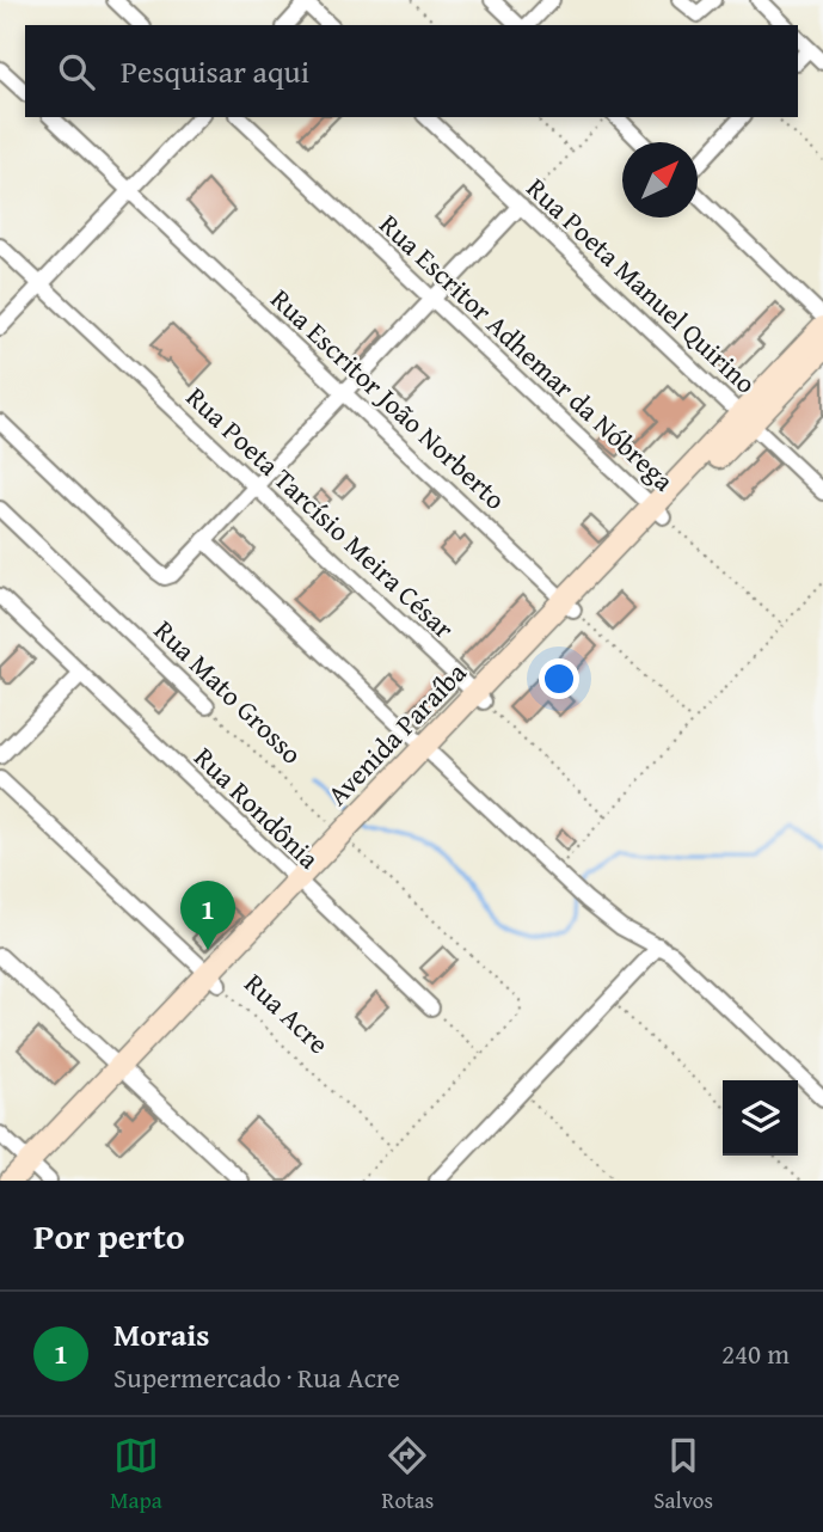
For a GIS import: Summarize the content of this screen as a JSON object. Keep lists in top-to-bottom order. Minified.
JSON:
{"streets":{"street":["Rua Poeta Manuel Quirino","Rua Escritor Adhemar da Nóbrega","Rua Escritor João Norberto","Rua Poeta Tarcísio Meira César","Rua Mato Grosso","Avenida Paraíba","Rua Rondônia","Rua Acre"]},"crossings":[["Rua Poeta Manuel Quirino","Avenida Paraíba"],["Rua Escritor Adhemar da Nóbrega","Avenida Paraíba"],["Rua Escritor João Norberto","Avenida Paraíba"],["Rua Poeta Tarcísio Meira César","Avenida Paraíba"],["Rua Mato Grosso","Avenida Paraíba"],["Avenida Paraíba","Rua Rondônia"],["Avenida Paraíba","Rua Acre"]],"north":"top right","page":{"search":"Pesquisar aqui","pins":"1","heading":"Por perto","list":[{"mark":"1","name":"Morais","note":"Supermercado · Rua Acre","value":"240 m"}],"nav":["Mapa","Rotas","Salvos"]}}
